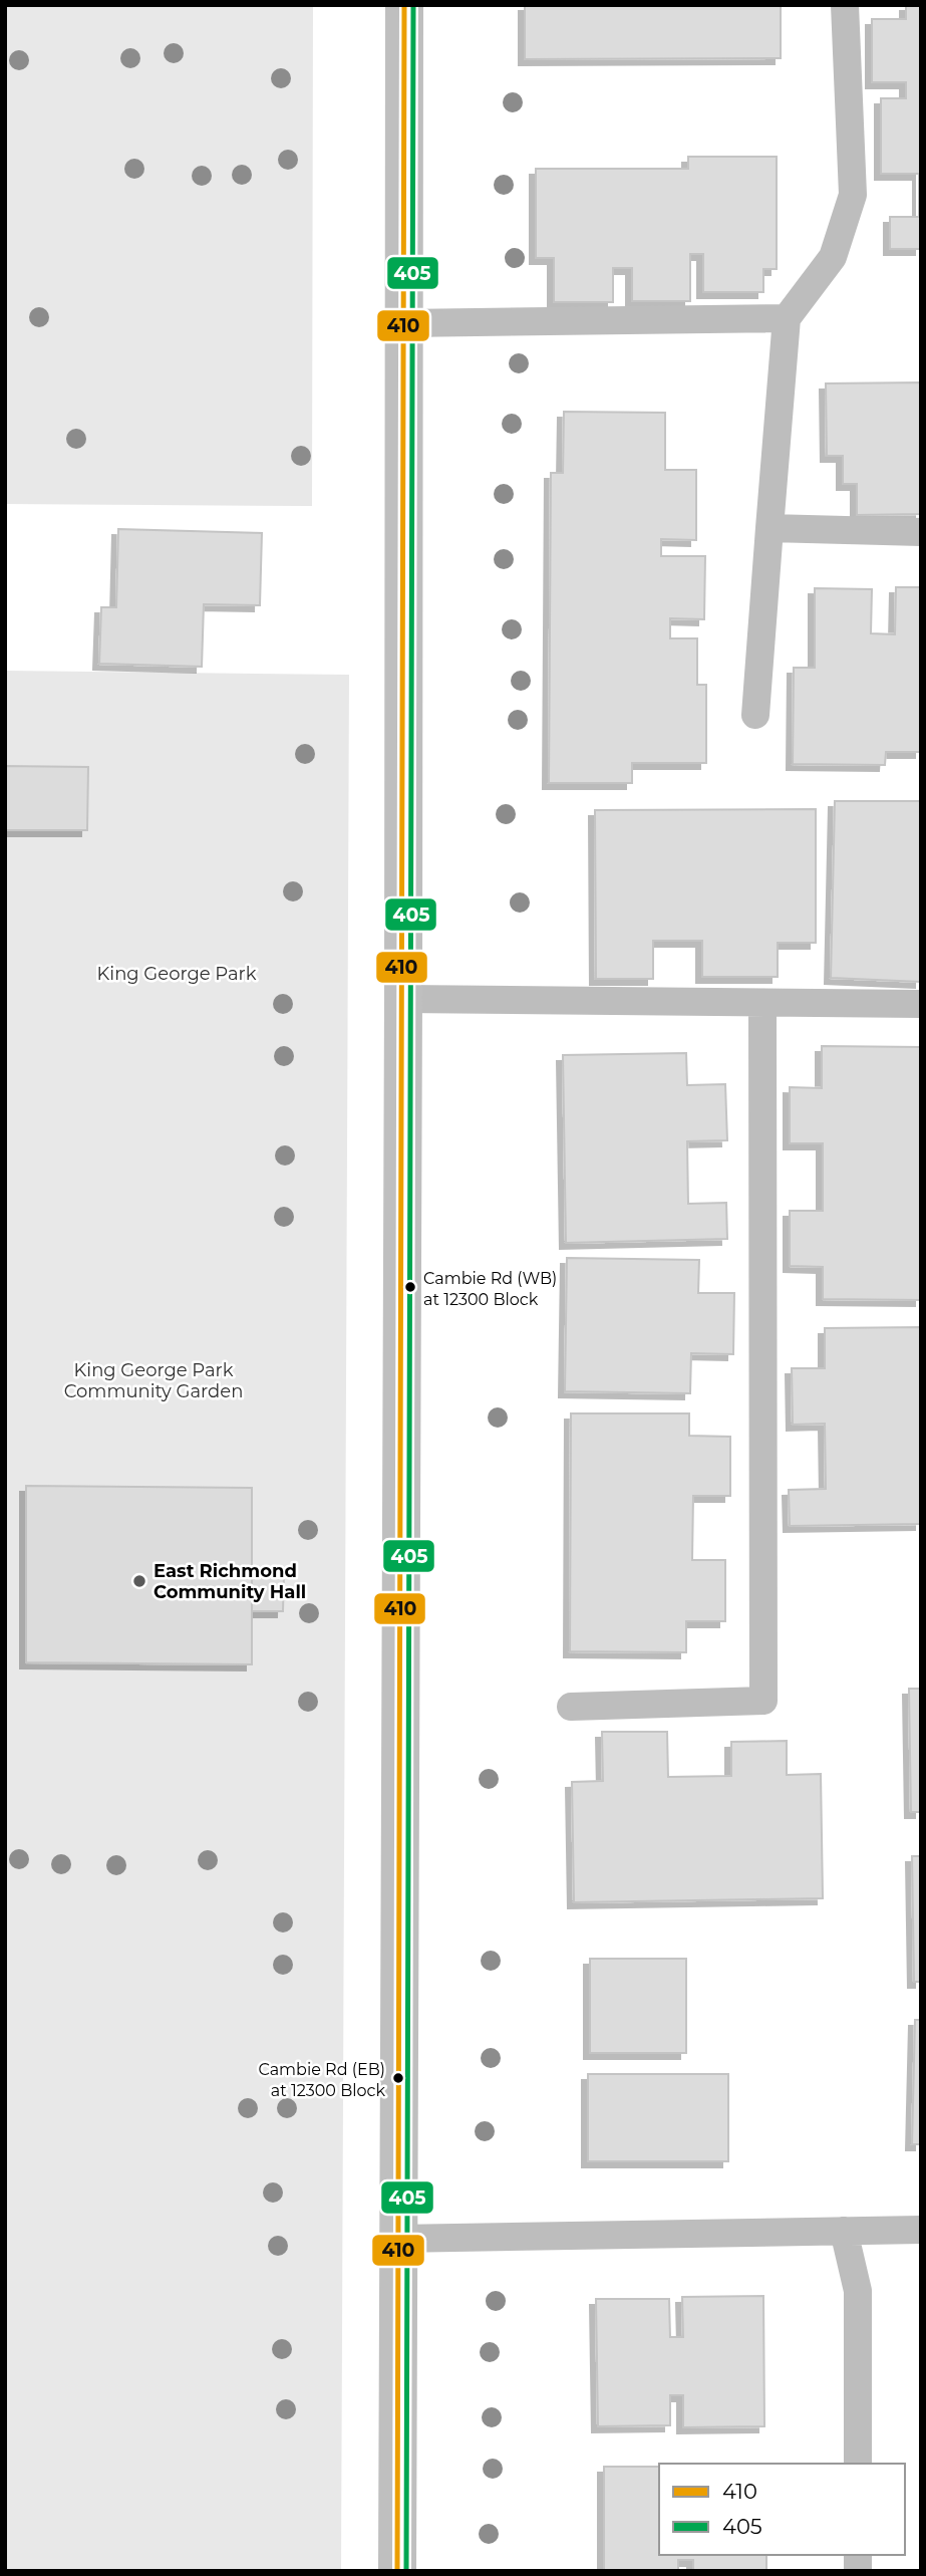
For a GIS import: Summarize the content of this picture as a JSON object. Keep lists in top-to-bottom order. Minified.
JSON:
{"parks":["King George Park","King George Park Community Garden"],"places":["Cambie Rd (WB) at 12300 Block","East Richmond Community Hall","Cambie Rd (EB) at 12300 Block"],"lines":["transit line 410","transit line 405"],"legend":["410","405"]}
